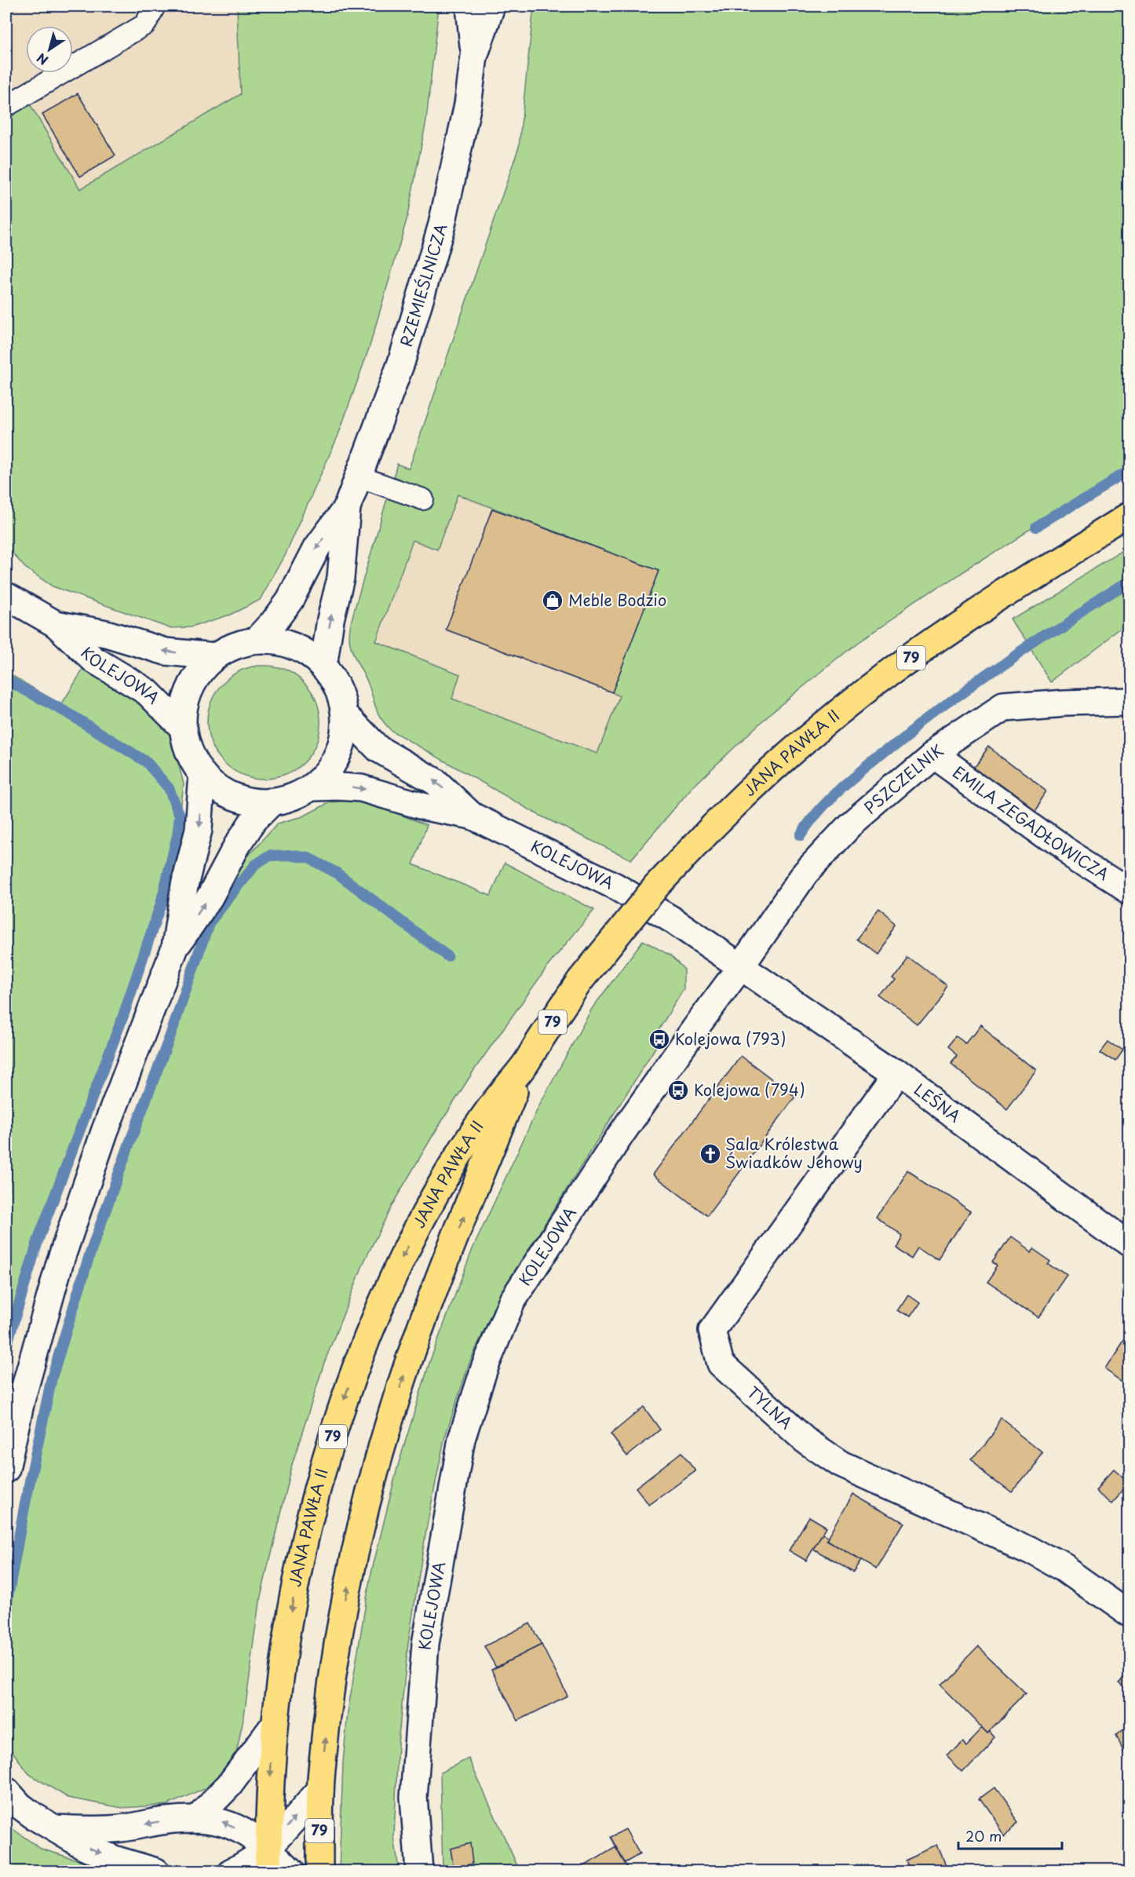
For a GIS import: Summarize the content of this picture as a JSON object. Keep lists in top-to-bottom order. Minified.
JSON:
{"streets":{"main road":["79","JANA PAWŁA II"],"street":["RZEMIEŚLNICZA","KOLEJOWA","PSZCZELNIK","EMILA ZEGADŁOWICZA","LEŚNA","TYLNA"]},"crossings":[["RZEMIEŚLNICZA","KOLEJOWA"],["KOLEJOWA","PSZCZELNIK"],["KOLEJOWA","LEŚNA"],["PSZCZELNIK","EMILA ZEGADŁOWICZA"],["PSZCZELNIK","LEŚNA"],["LEŚNA","TYLNA"]],"places":{"shop":["Meble Bodzio"],"bus stop":["Kolejowa (793)","Kolejowa (794)"],"church":["Sala Królestwa Świadków Jehowy"]},"scale_bar":"20 m","north":"bottom left"}
